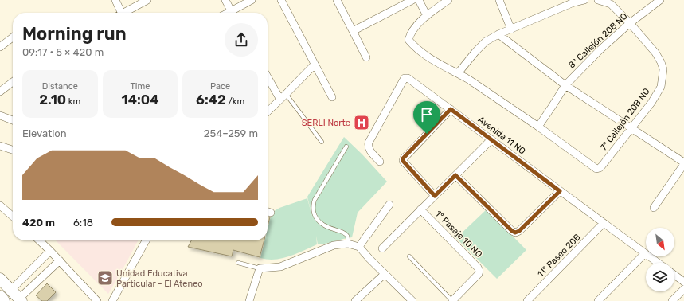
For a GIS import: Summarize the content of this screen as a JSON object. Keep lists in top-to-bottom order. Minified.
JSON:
{"streets":{"street":["8° Callejón 20B NO","7° Callejón 20B NO","Avenida 11 NO","1° Pasaje 10 NO","11° Paseo 20B"]},"crossings":[["8° Callejón 20B NO","7° Callejón 20B NO"],["Avenida 11 NO","11° Paseo 20B"]],"places":{"hospital":["SERLI Norte"],"school or university":["Unidad Educativa Particular - El Ateneo"]},"north":"bottom right","page":{"heading":["Morning run","09:17 · 5 × 420 m"],"stats":[["Distance","2.10 km"],["Time","14:04"],["Pace","6:42 /km"]],"chart":["Elevation","254–259 m"],"list":[{"name":"420 m","note":"6:18"}]}}
